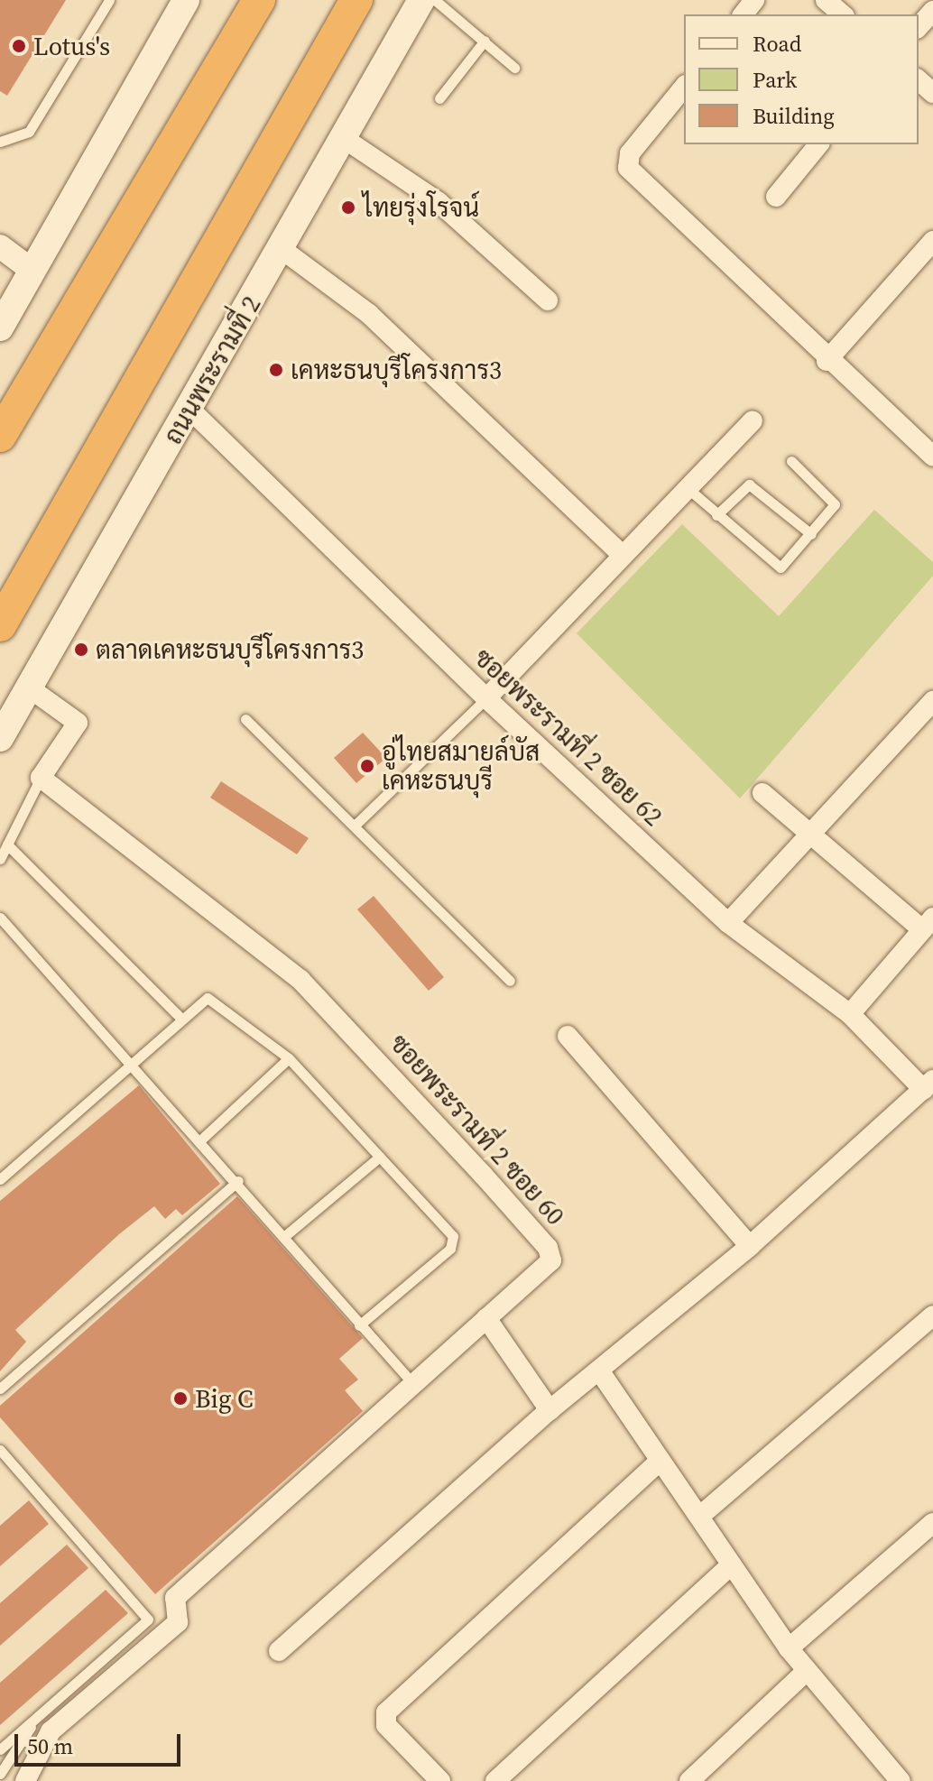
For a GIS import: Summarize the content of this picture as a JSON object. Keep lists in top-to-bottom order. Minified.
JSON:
{"streets":{"main road":["ถนนพระรามที่ 2"],"street":["ซอยพระรามที่ 2 ซอย 62","ซอยพระรามที่ 2 ซอย 60"]},"crossings":[["ถนนพระรามที่ 2","ซอยพระรามที่ 2 ซอย 62"]],"places":["Lotus's","ไทยรุ่งโรจน์","เคหะธนบุรีโครงการ3","ตลาดเคหะธนบุรีโครงการ3","อู่ไทยสมายล์บัส เคหะธนบุรี","Big C"],"legend":["Road","Park","Building"],"scale_bar":"50 m"}
